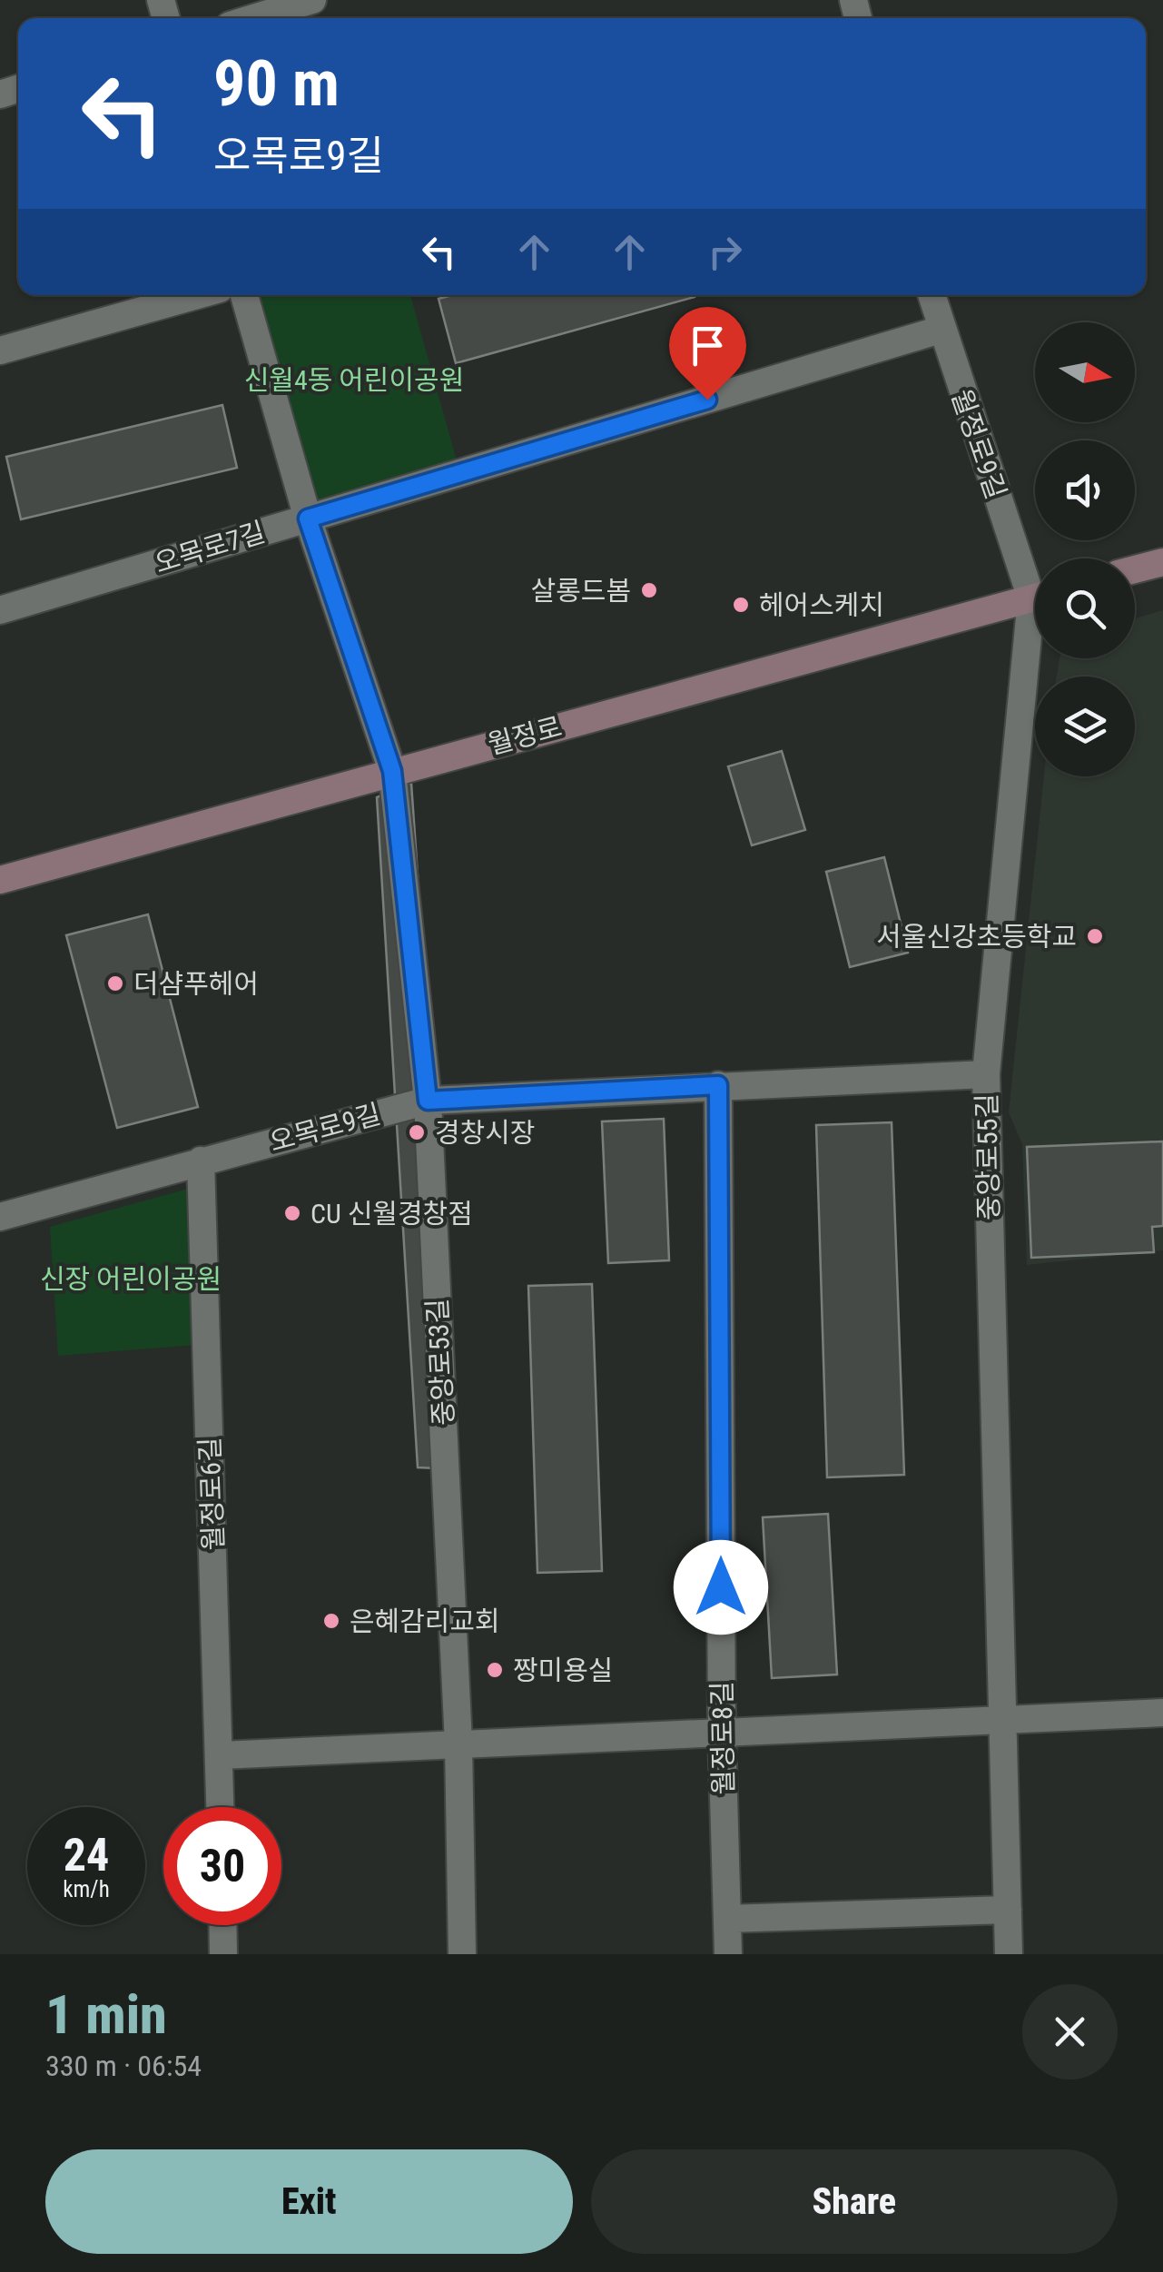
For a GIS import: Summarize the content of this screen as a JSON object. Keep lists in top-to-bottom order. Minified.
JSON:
{"streets":{"street":["월정로9길","오목로7길","월정로","오목로9길","중앙로55길","중앙로53길","월정로6길","월정로8길"]},"crossings":[["월정로9길","오목로7길"],["오목로7길","중앙로53길"],["월정로","중앙로53길"],["오목로9길","중앙로55길"],["오목로9길","중앙로53길"],["오목로9길","월정로6길"],["오목로9길","월정로8길"]],"parks":["신월4동 어린이공원","신장 어린이공원"],"places":["살롱드봄","헤어스케치","서울신강초등학교","더샴푸헤어","경창시장","CU 신월경창점","은혜감리교회","짱미용실"],"north":"right","page":{"turn":["90 m","오목로9길"],"speed":"24 km/h","limit":"30","heading":["1 min","330 m · 06:54"],"buttons":["Exit","Share"]}}
